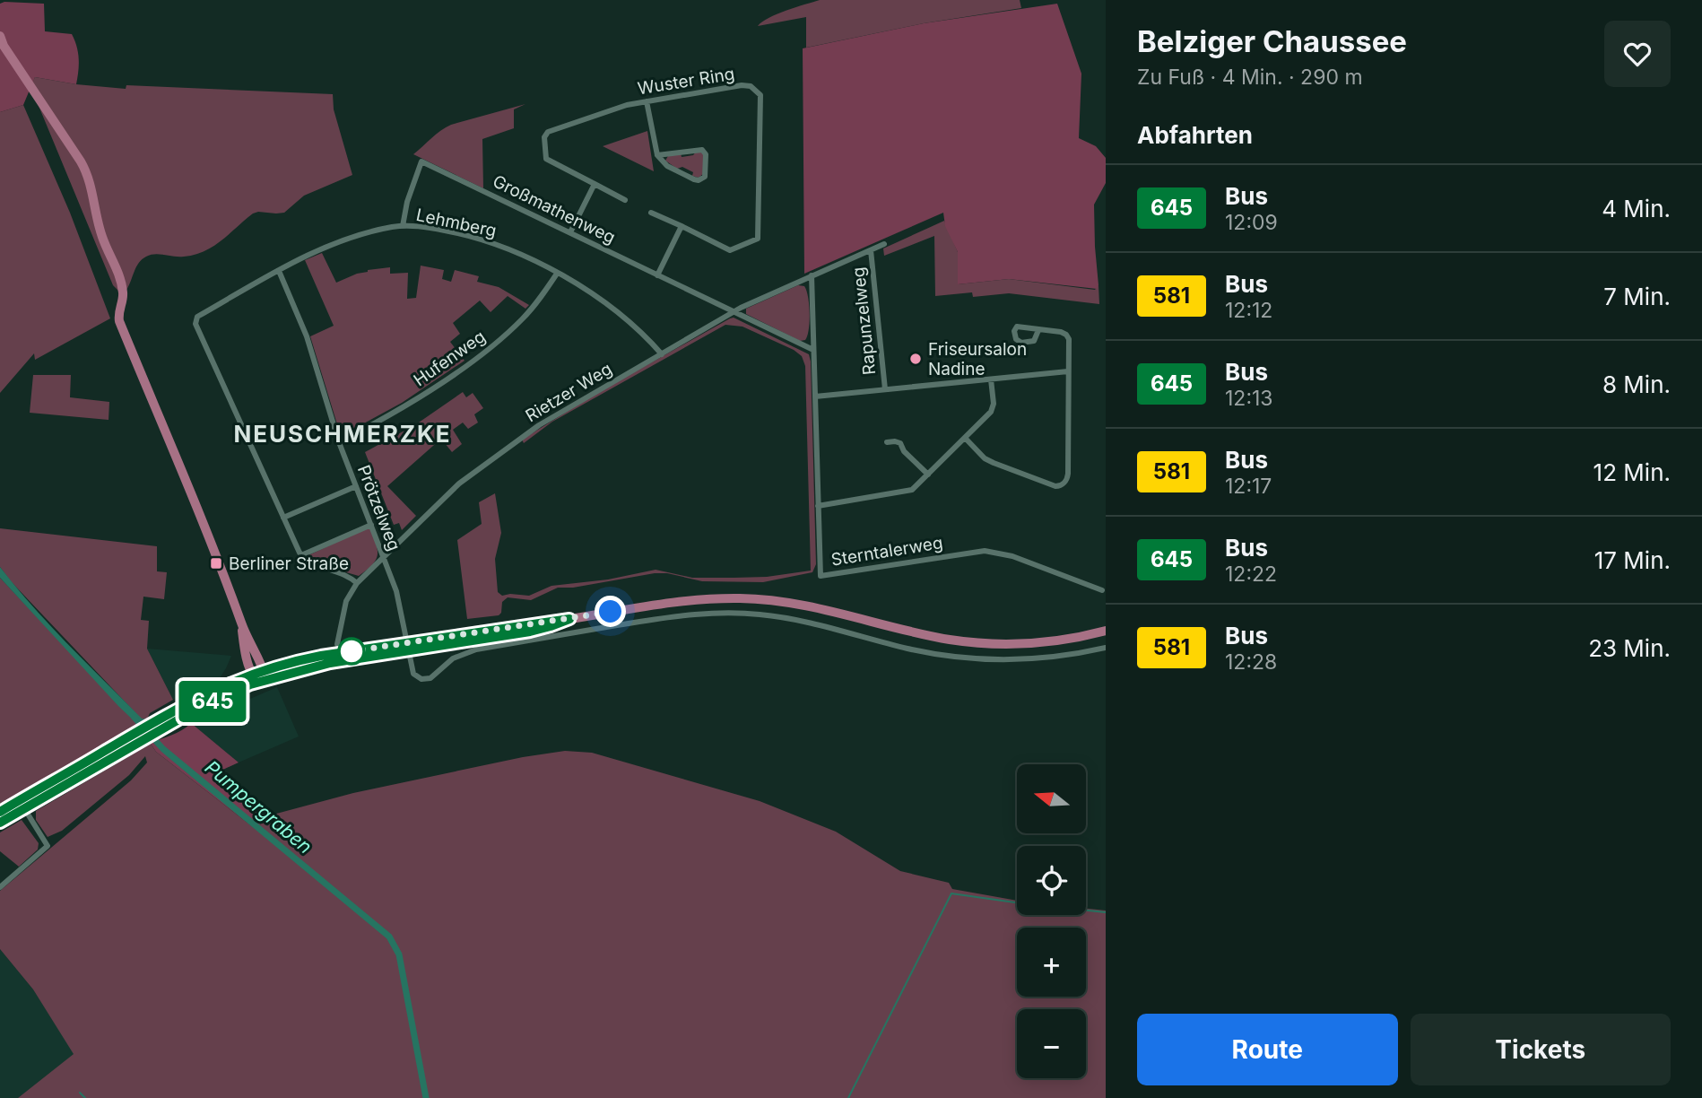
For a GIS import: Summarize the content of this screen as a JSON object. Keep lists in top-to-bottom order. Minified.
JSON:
{"streets":{"street":["Wuster Ring","Großmathenweg","Lehmberg","Rapunzelweg","Hufenweg","Rietzer Weg","Prötzelweg","Sterntalerweg"]},"crossings":[["Großmathenweg","Lehmberg"],["Großmathenweg","Rietzer Weg"],["Lehmberg","Hufenweg"],["Lehmberg","Rietzer Weg"],["Lehmberg","Prötzelweg"],["Rapunzelweg","Rietzer Weg"],["Hufenweg","Prötzelweg"],["Rietzer Weg","Prötzelweg"],["Rietzer Weg","Sterntalerweg"]],"districts":["NEUSCHMERZKE"],"water":["Pumpergraben"],"places":{"other":["Friseursalon Nadine"],"transit":["Berliner Straße"]},"lines":["bus line 645"],"north":"left","page":{"on_map":"645","heading":[["Belziger Chaussee","Zu Fuß · 4 Min. · 290 m"],"Abfahrten"],"list":[{"mark":"645","name":"Bus","note":"12:09","value":"4 Min."},{"mark":"581","name":"Bus","note":"12:12","value":"7 Min."},{"mark":"645","name":"Bus","note":"12:13","value":"8 Min."},{"mark":"581","name":"Bus","note":"12:17","value":"12 Min."},{"mark":"645","name":"Bus","note":"12:22","value":"17 Min."},{"mark":"581","name":"Bus","note":"12:28","value":"23 Min."}],"map_buttons":["+","−"],"buttons":["Route","Tickets"]}}
